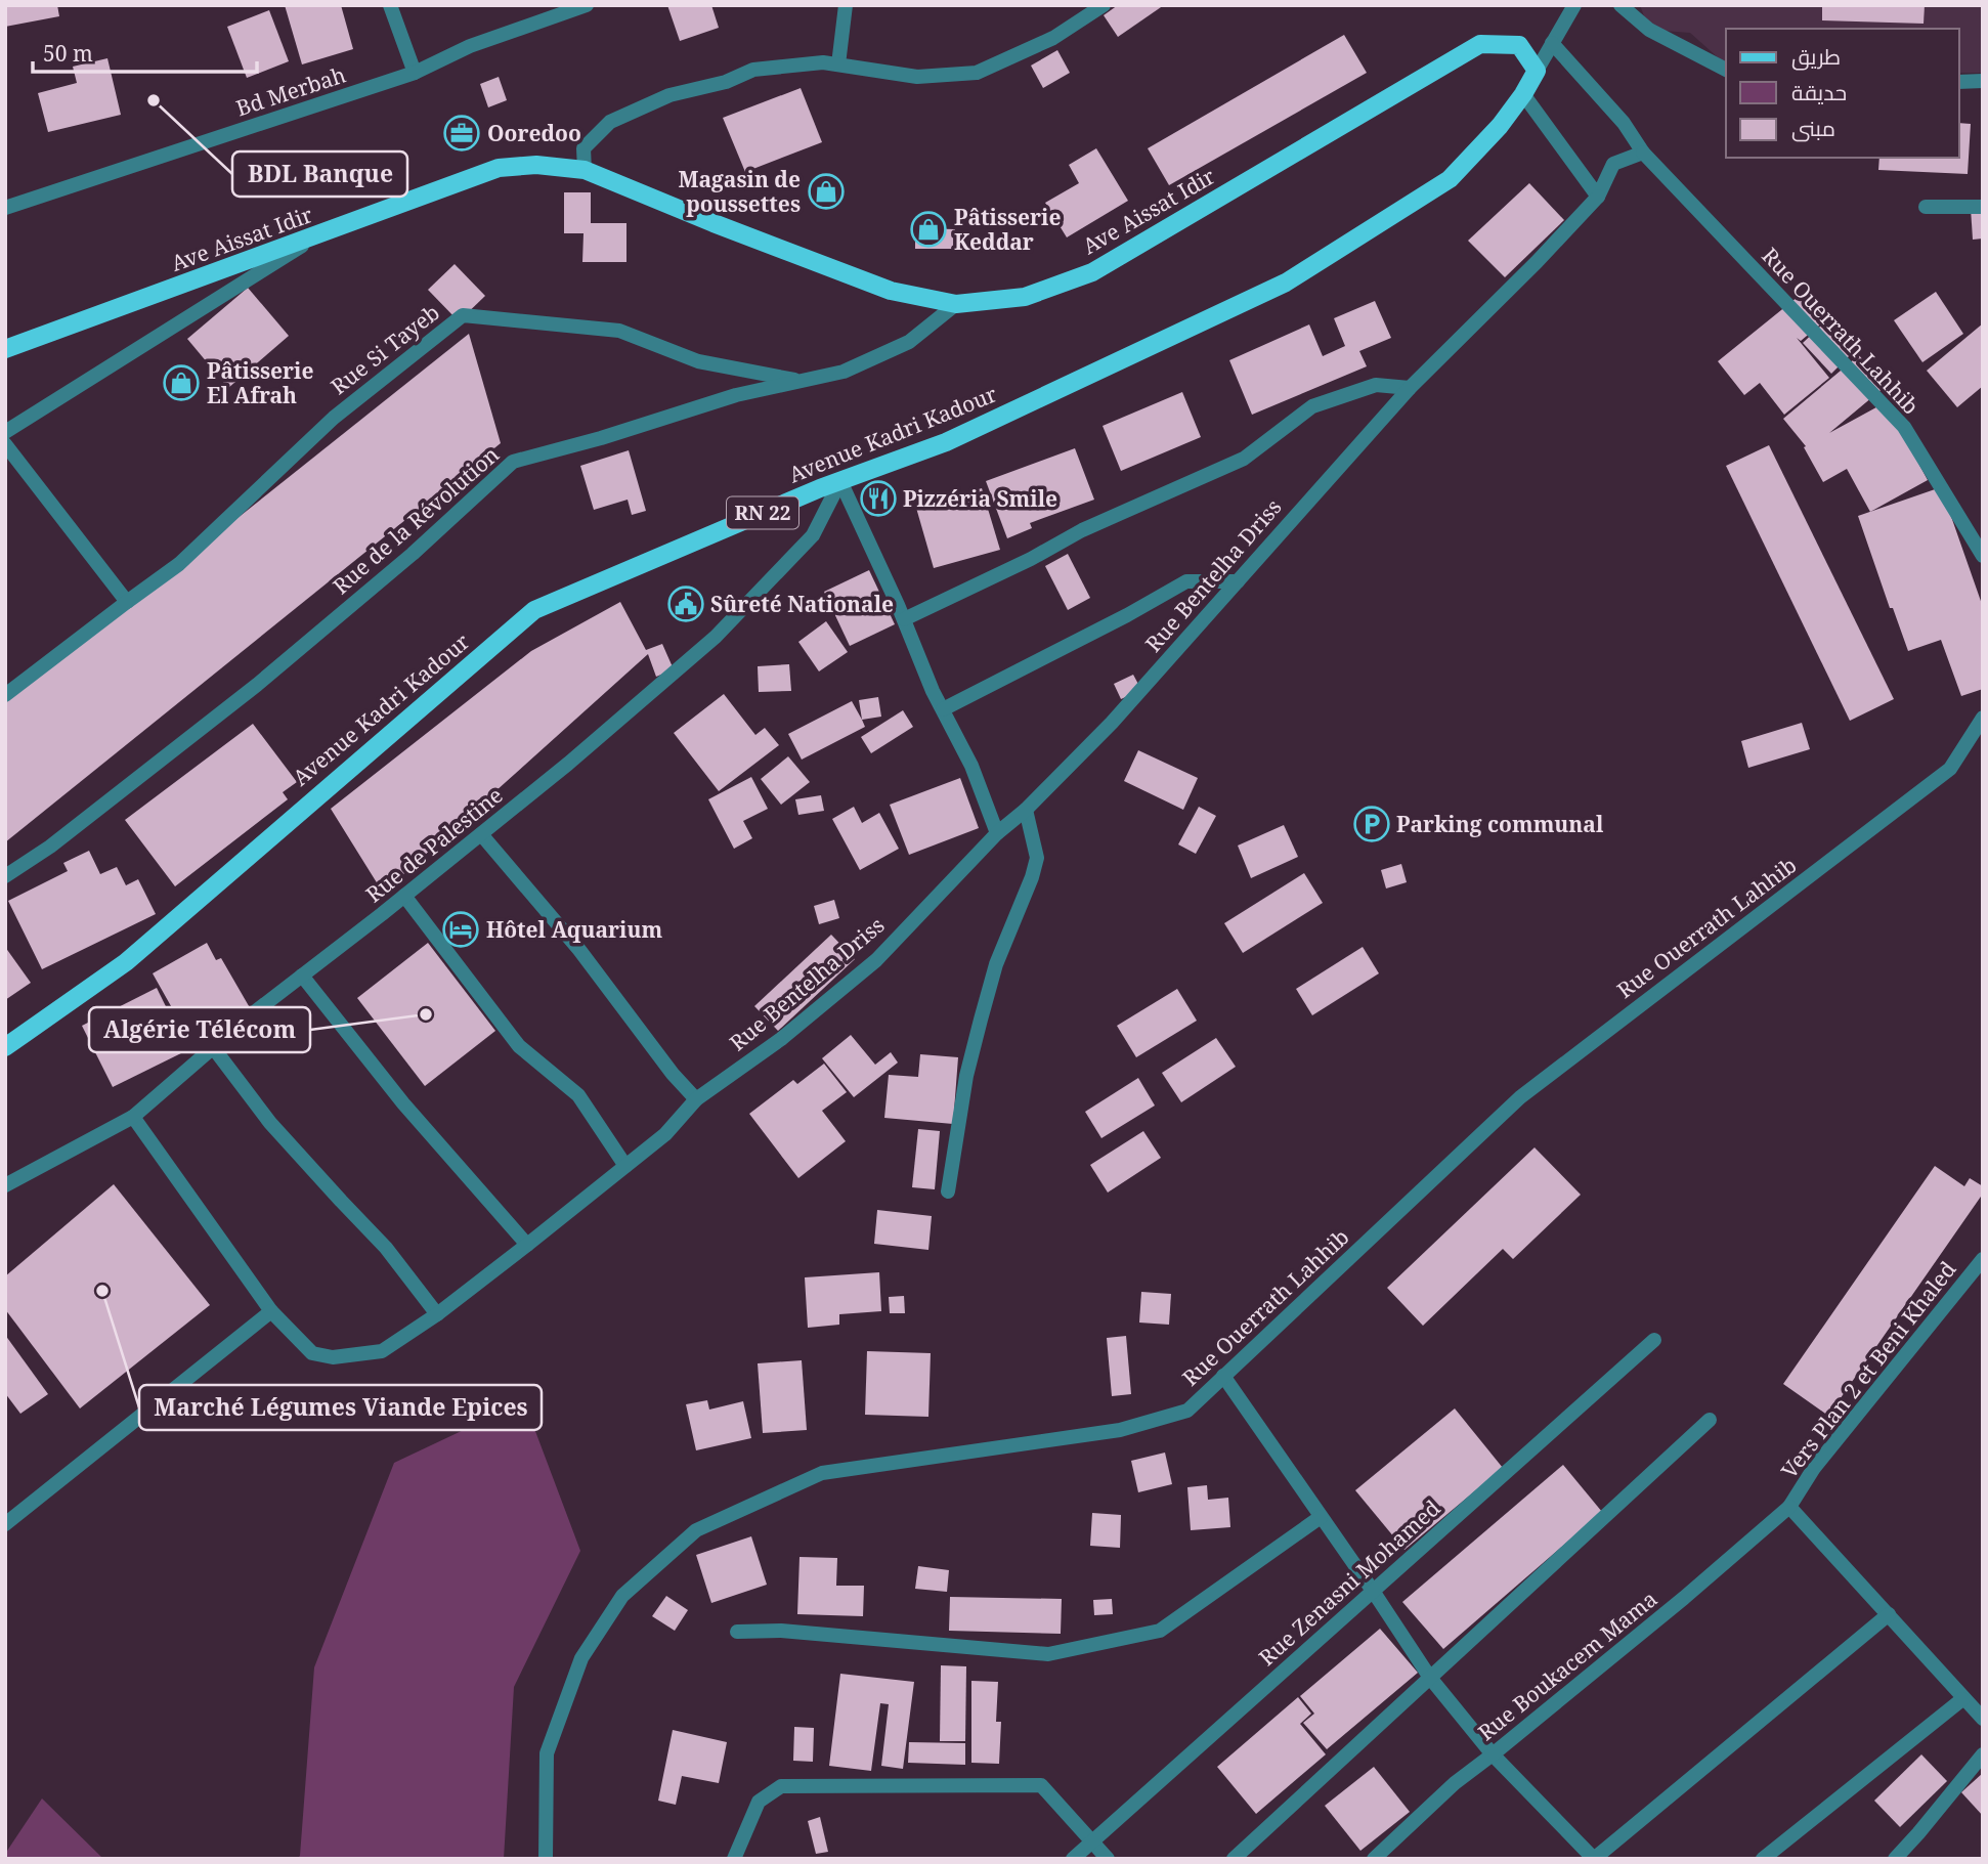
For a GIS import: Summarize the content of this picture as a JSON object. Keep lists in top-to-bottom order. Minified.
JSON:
{"streets":{"main road":["Ave Aissat Idir","Avenue Kadri Kadour","RN 22"],"street":["Bd Merbah","Rue Ouerrath Lahhib","Rue Si Tayeb","Rue de la Révolution","Rue Bentelha Driss","Rue de Palestine","Vers Plan 2 et Beni Khaled","Rue Zenasni Mohamed","Rue Boukacem Mama"]},"crossings":[["Ave Aissat Idir","Avenue Kadri Kadour"],["Ave Aissat Idir","Rue de la Révolution"],["Rue Ouerrath Lahhib","Rue Bentelha Driss"],["Rue Si Tayeb","Rue de la Révolution"],["Avenue Kadri Kadour","Rue de Palestine"],["Rue Bentelha Driss","Rue de Palestine"],["Vers Plan 2 et Beni Khaled","Rue Boukacem Mama"]],"places":{"other":["BDL Banque","Algérie Télécom","Marché Légumes Viande Epices"],"office":["Ooredoo"],"shop":["Magasin de poussettes","Pâtisserie Keddar","Pâtisserie El Afrah"],"restaurant":["Pizzéria Smile"],"public building":["Sûreté Nationale"],"parking":["Parking communal"],"hotel":["Hôtel Aquarium"]},"legend":["طريق","حديقة","مبنى"],"scale_bar":"50 m"}
